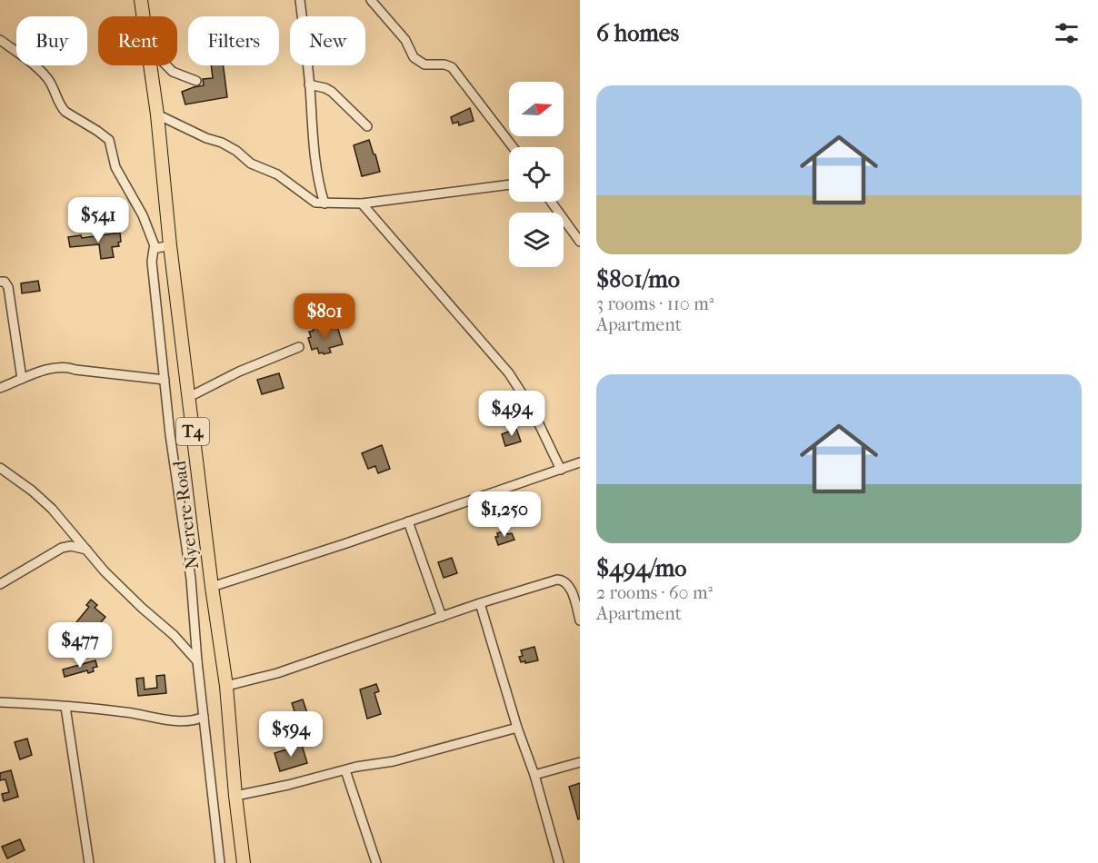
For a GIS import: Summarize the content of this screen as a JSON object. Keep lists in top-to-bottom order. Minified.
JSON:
{"streets":{"highway":["T4","Nyerere Road"]},"north":"right","page":{"heading":"6 homes","chip":["Buy","Rent","Filters","New"],"list":[{"name":"$801/mo","note":"3 rooms · 110 m² · Apartment"},{"name":"$494/mo","note":"2 rooms · 60 m² · Apartment"}],"price":["$541","$801","$494","$1,250","$477","$594"]}}
